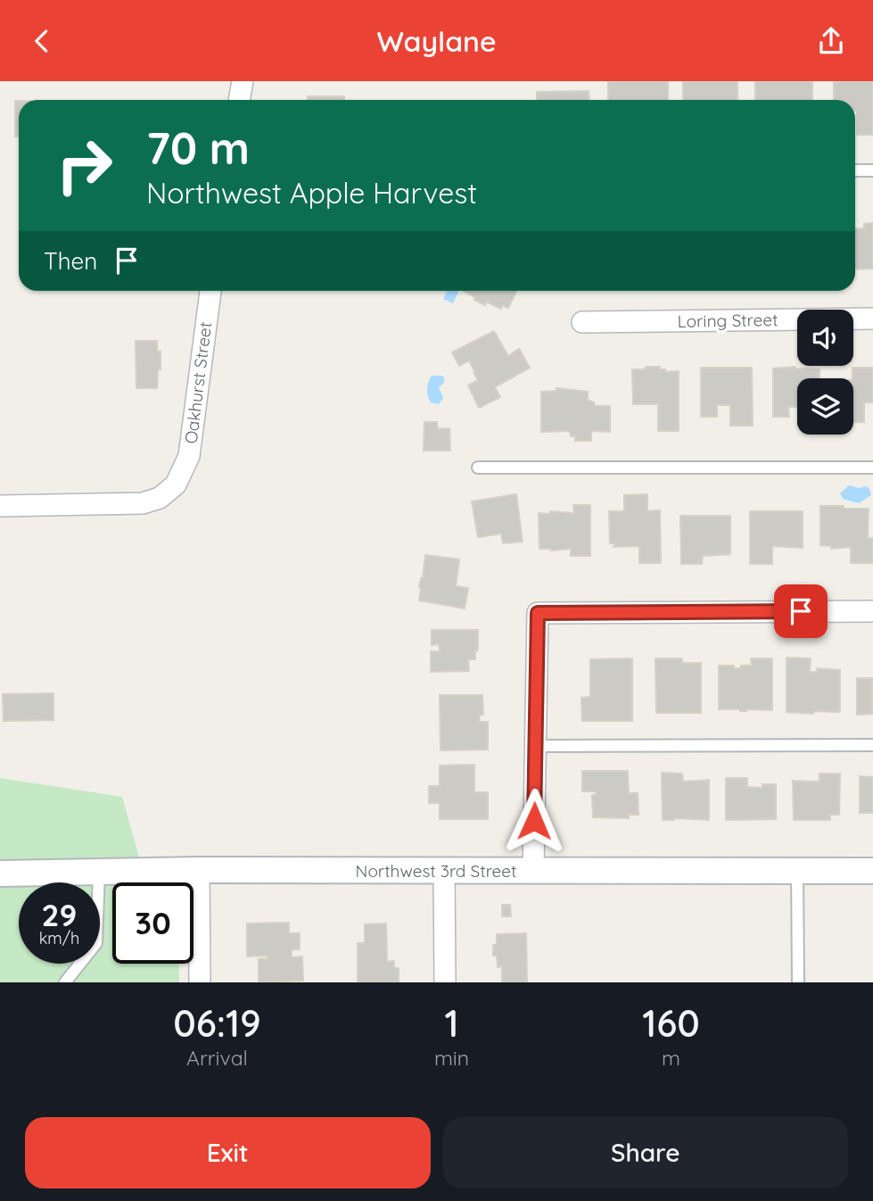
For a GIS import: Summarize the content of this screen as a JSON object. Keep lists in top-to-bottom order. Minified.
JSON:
{"streets":{"street":["Loring Street","Oakhurst Street","Northwest 3rd Street"]},"page":{"header":"Waylane","turn":["70 m","Northwest Apple Harvest"],"then":"Then","speed":"29 km/h","limit":"30","eta":["06:19","Arrival","1","min","160","m"],"buttons":["Exit","Share"]}}
